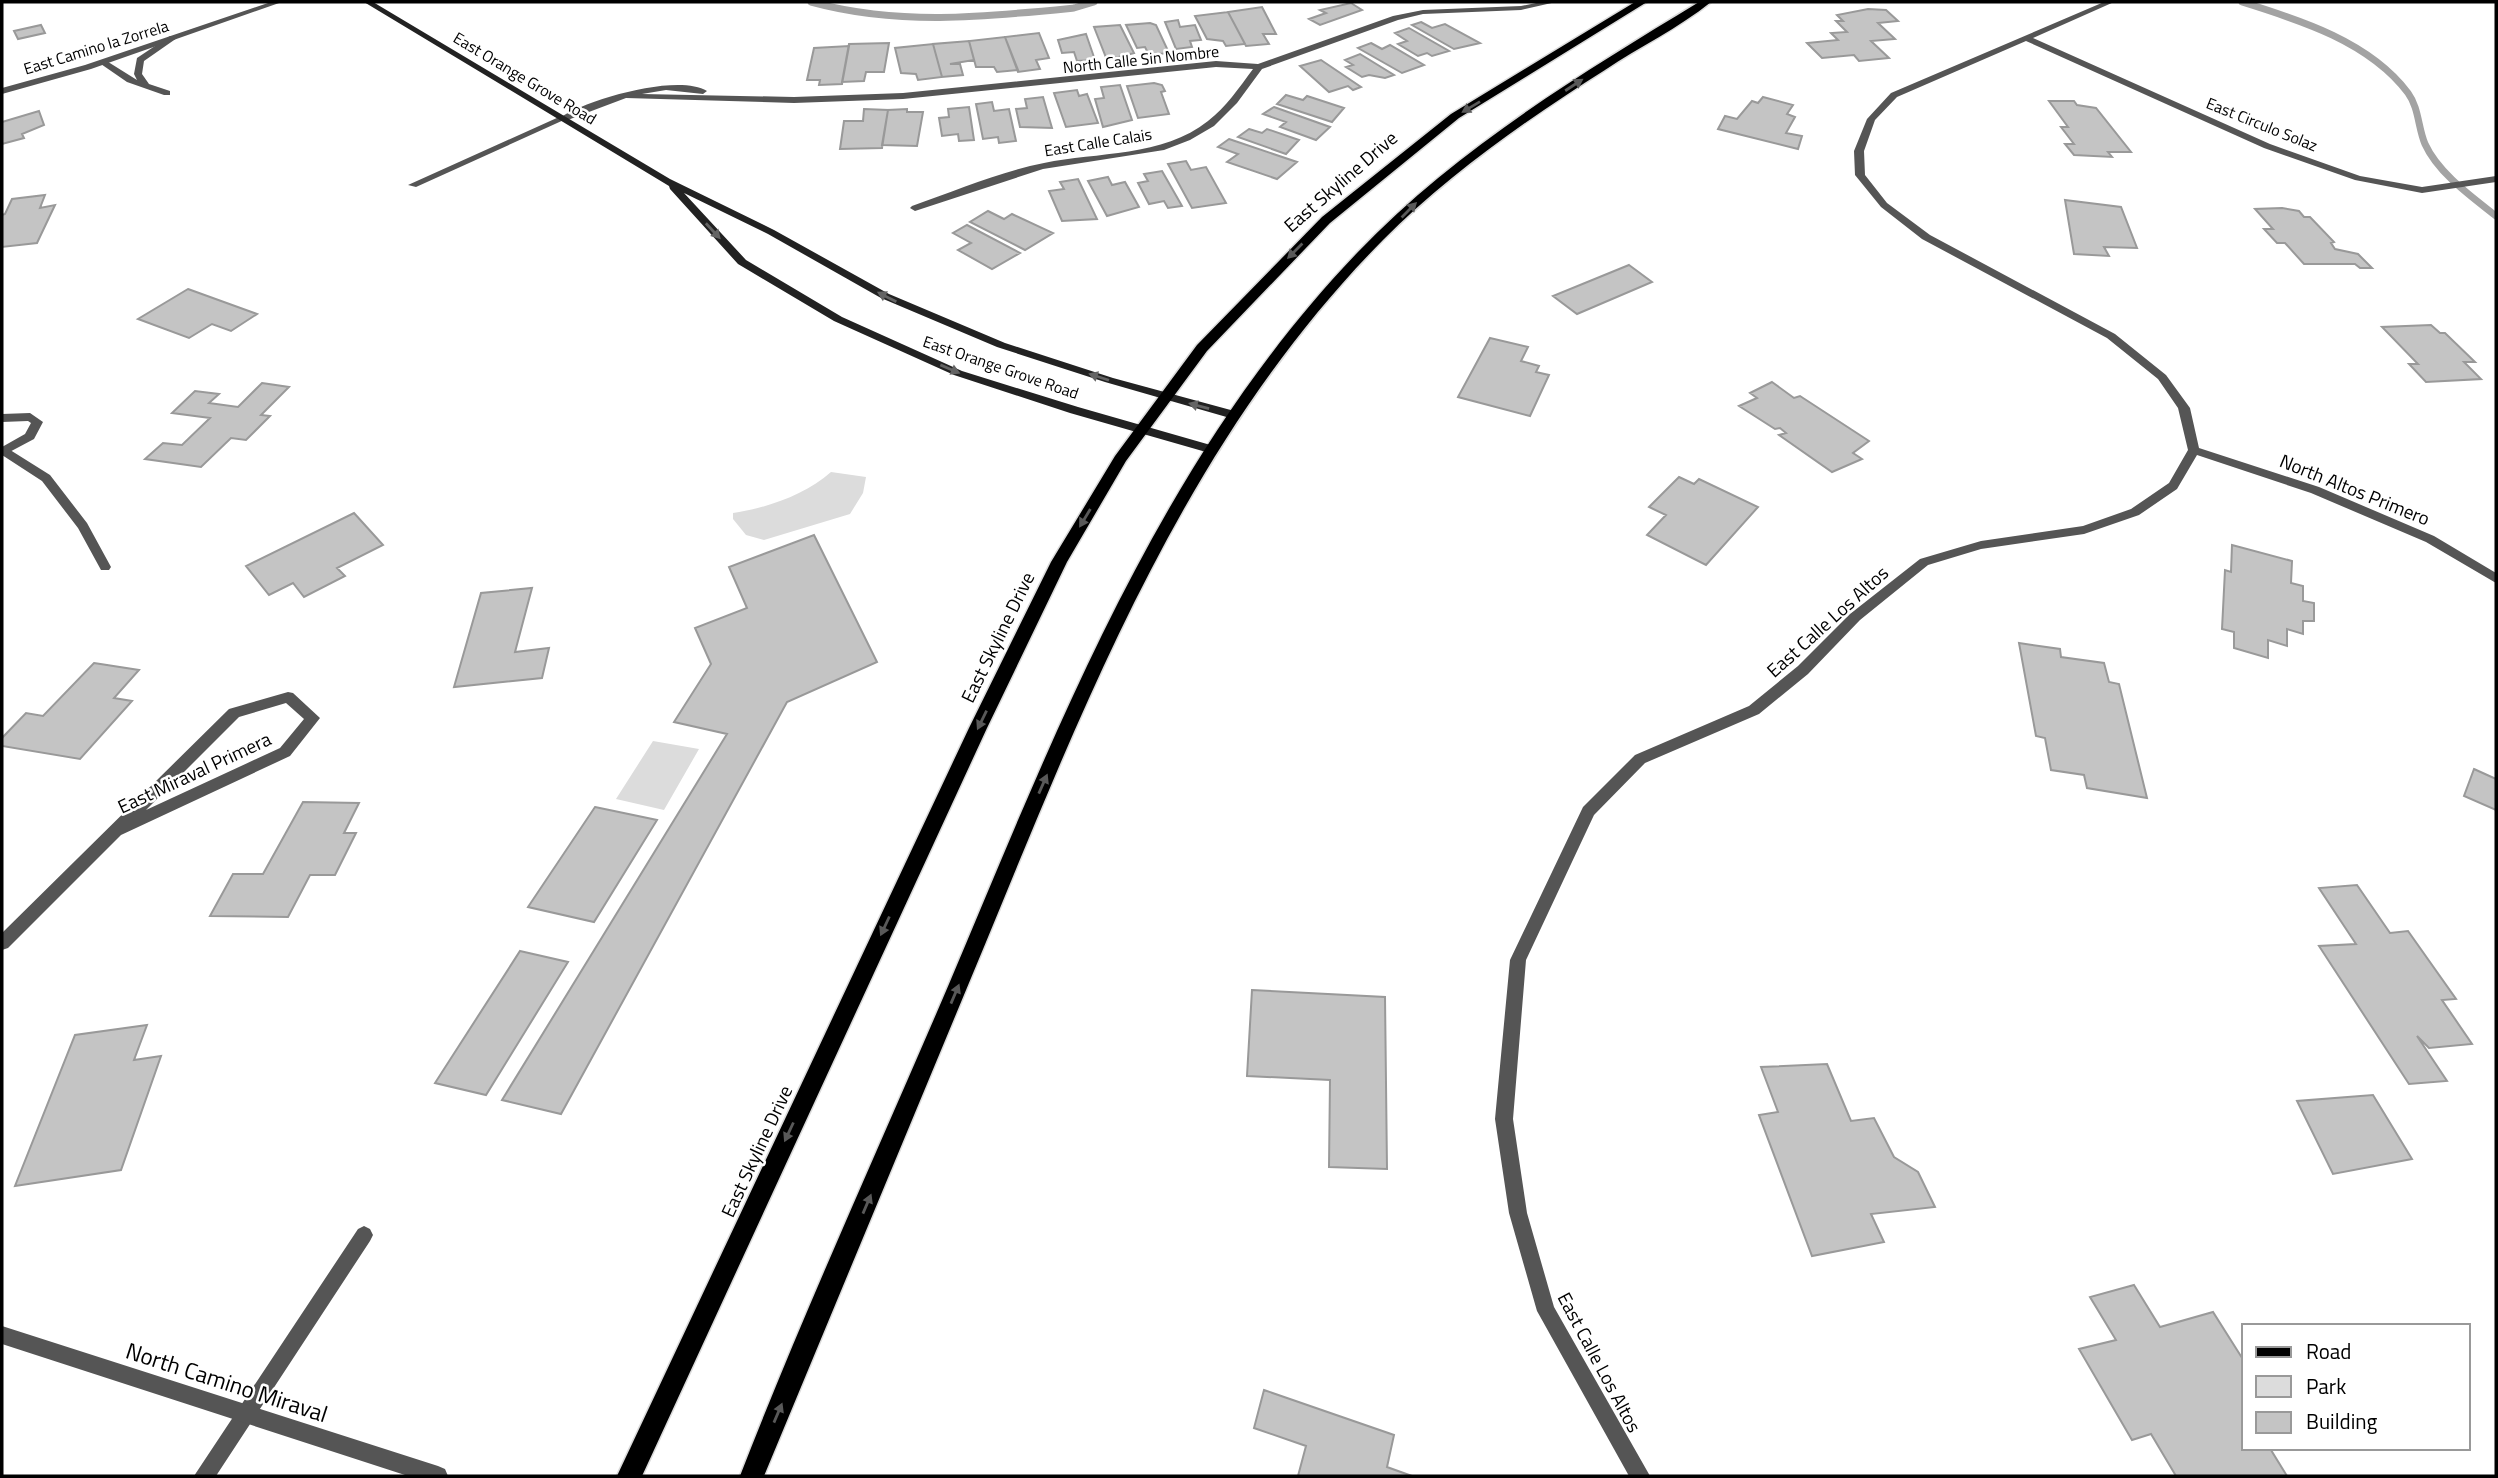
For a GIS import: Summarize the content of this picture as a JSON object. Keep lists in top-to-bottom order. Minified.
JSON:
{"streets":{"main road":["East Orange Grove Road","East Skyline Drive"],"street":["East Camino la Zorrela","North Calle Sin Nombre","East Circulo Solaz","East Calle Calais","North Altos Primero","East Calle Los Altos","East Miraval Primera","North Camino Miraval"]},"crossings":[["North Calle Sin Nombre","East Orange Grove Road"],["North Calle Sin Nombre","East Calle Calais"],["East Orange Grove Road","East Skyline Drive"],["North Altos Primero","East Calle Los Altos"]],"legend":["Road","Park","Building"]}
